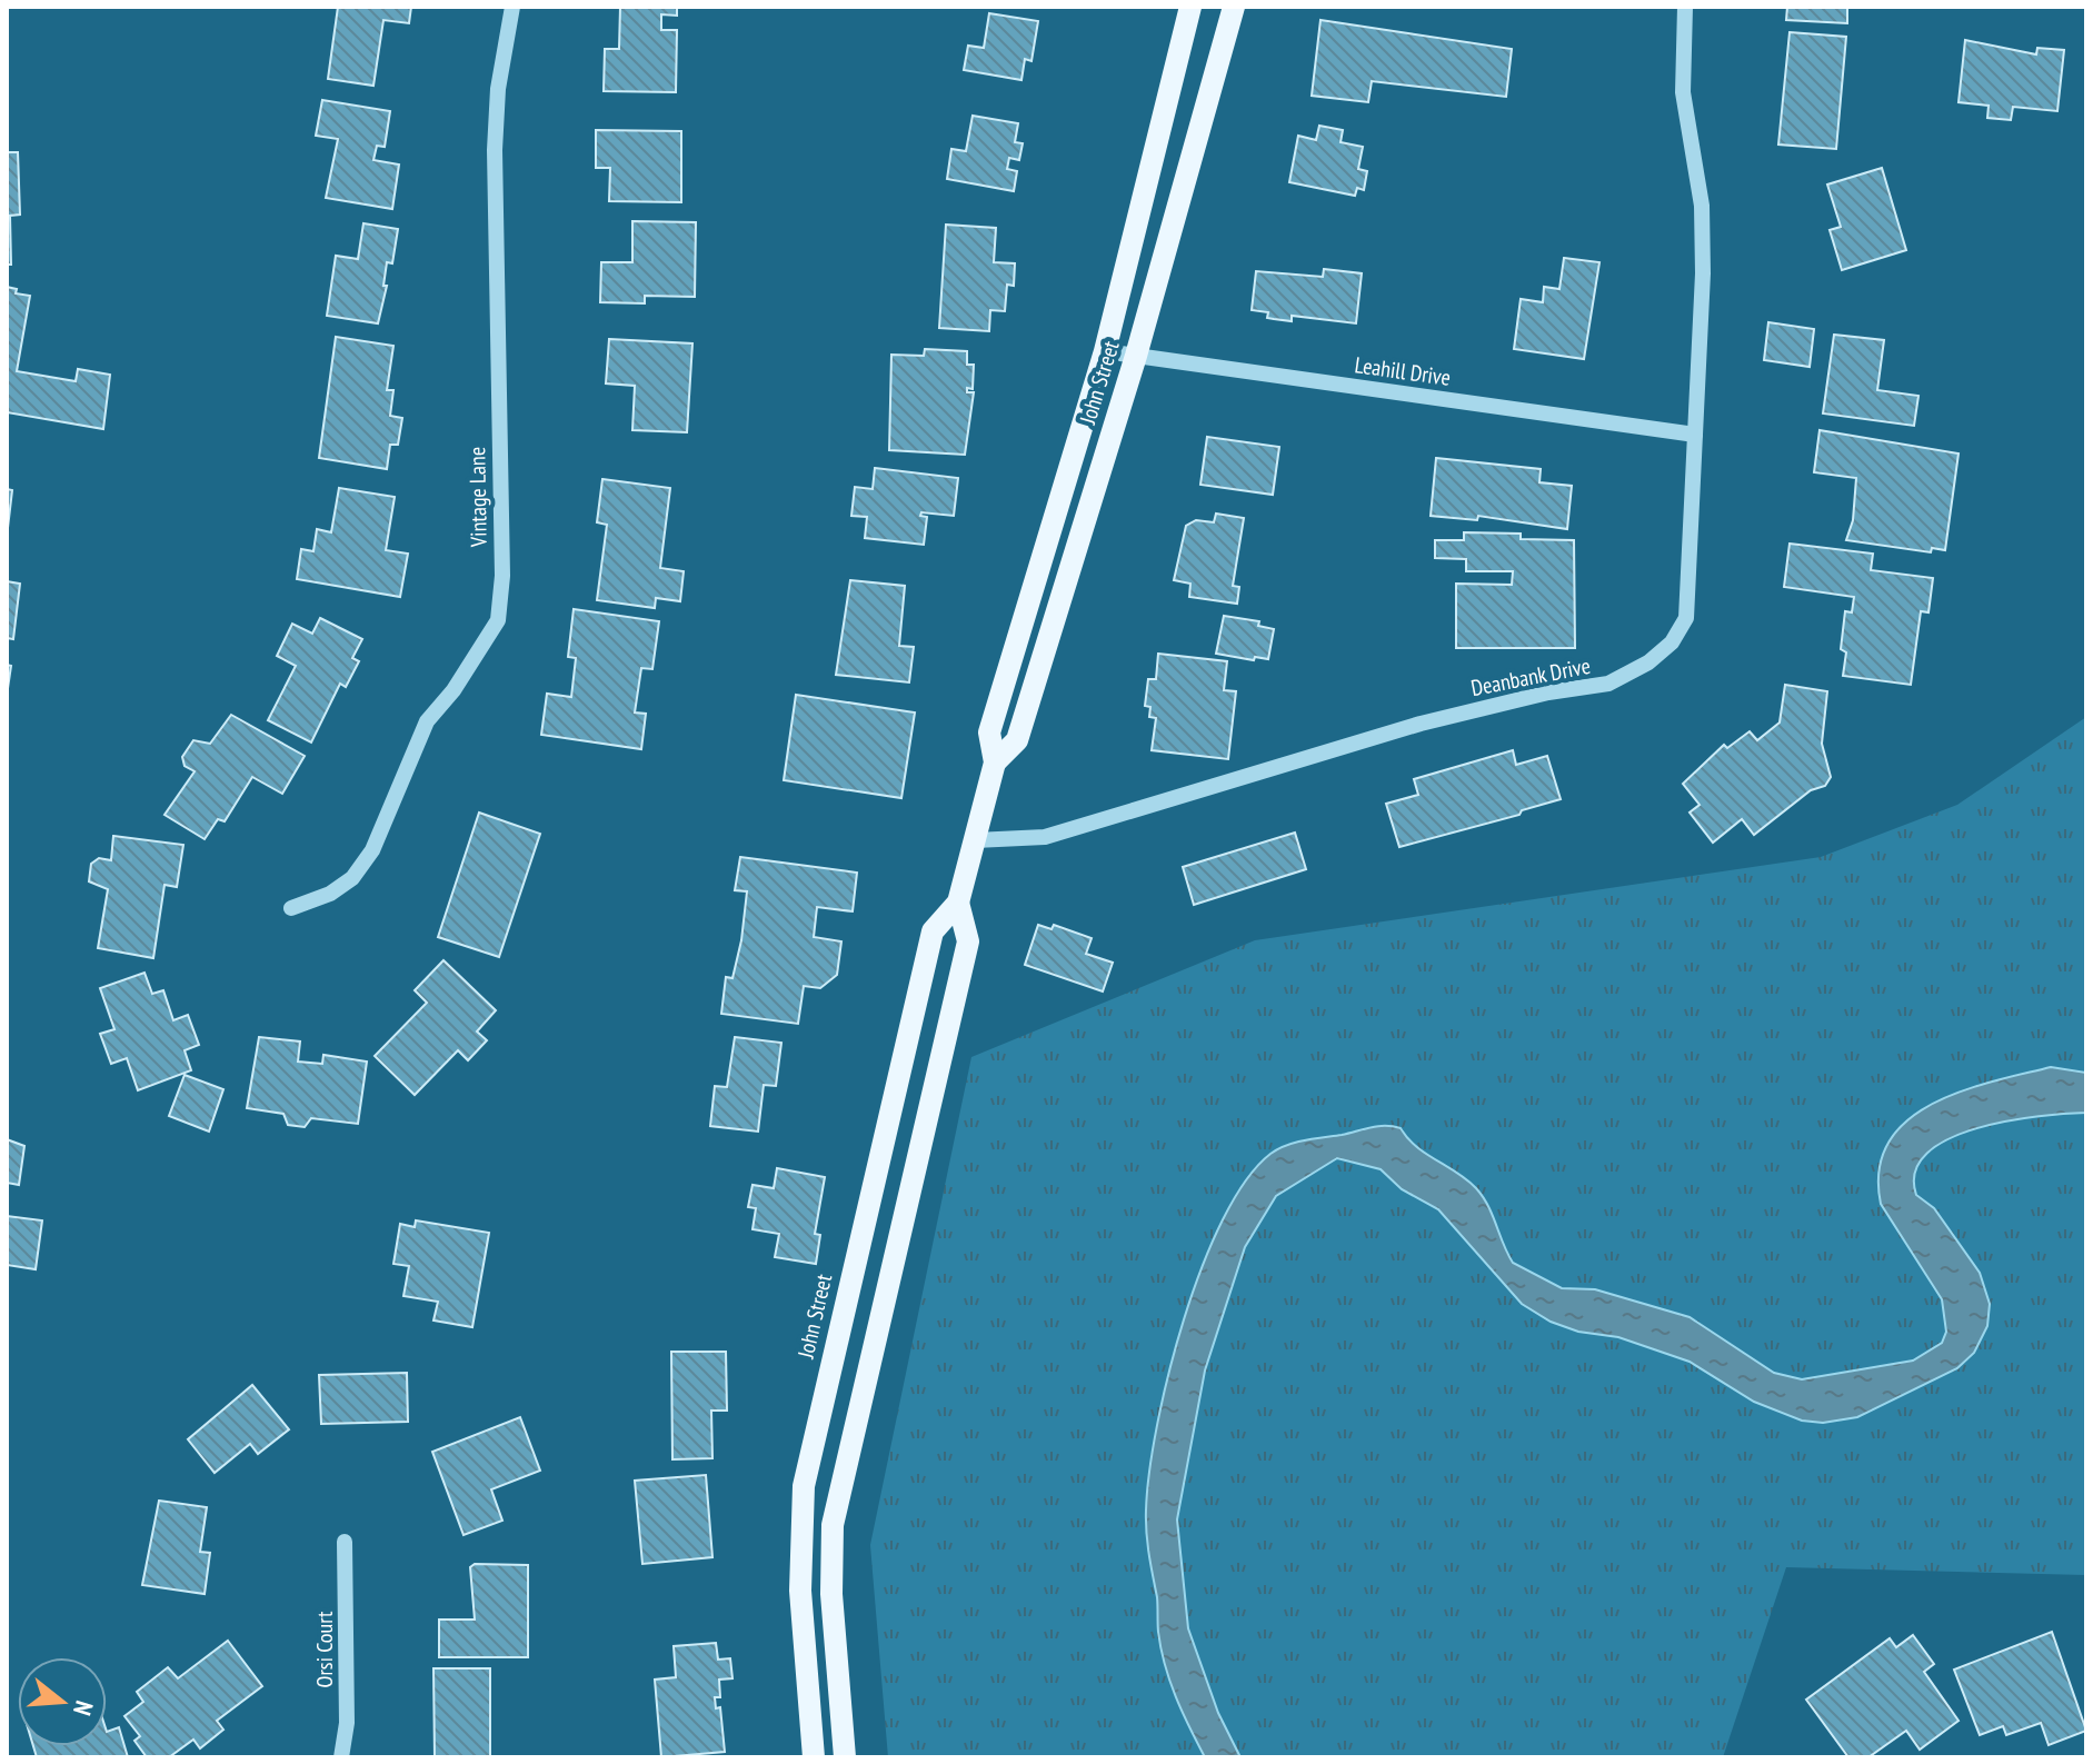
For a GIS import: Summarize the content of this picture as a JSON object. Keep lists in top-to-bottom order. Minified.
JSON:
{"streets":{"main road":["John Street"],"street":["Leahill Drive","Vintage Lane","Deanbank Drive","Orsi Court"]},"crossings":[["Leahill Drive","John Street"],["Leahill Drive","Deanbank Drive"],["John Street","Deanbank Drive"]],"north":"right"}
